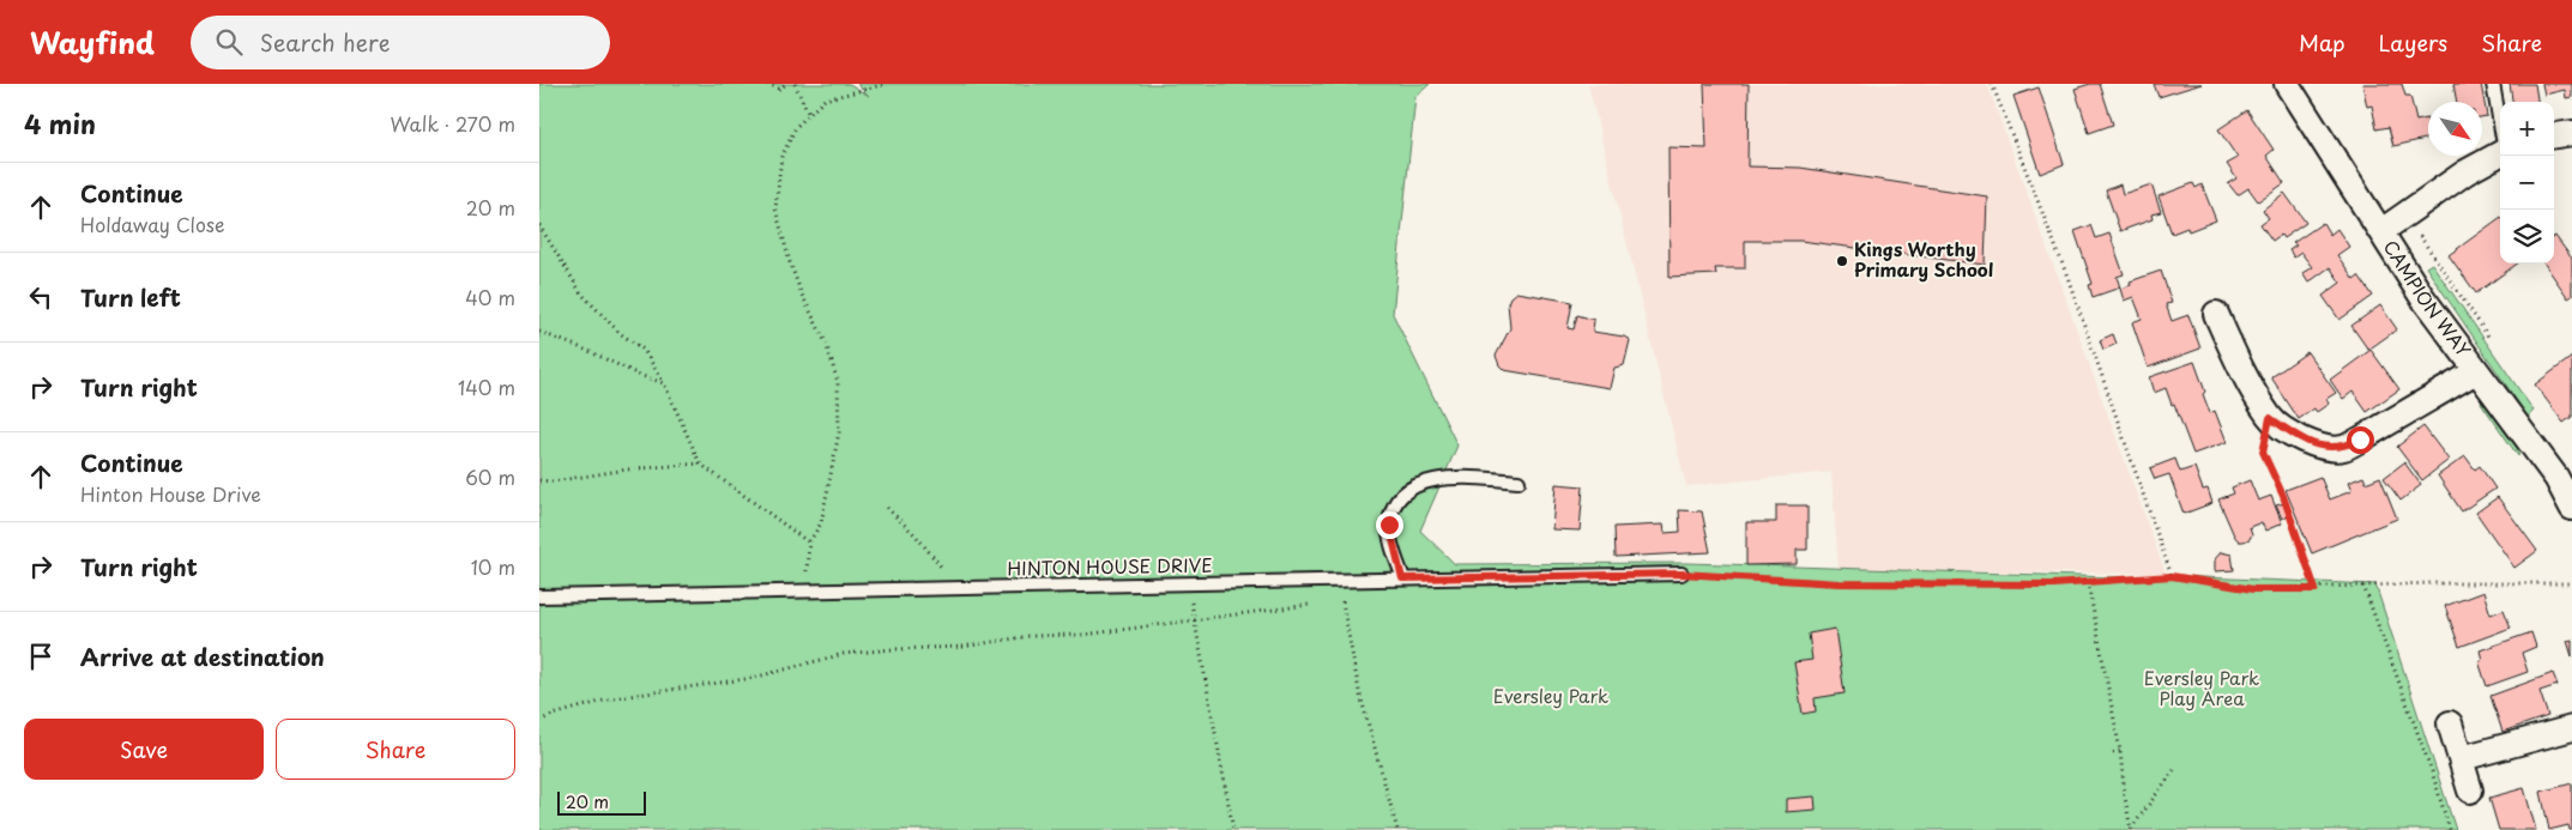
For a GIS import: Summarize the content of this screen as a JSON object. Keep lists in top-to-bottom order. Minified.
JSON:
{"streets":{"street":["CAMPION WAY"],"lane":["HINTON HOUSE DRIVE"]},"parks":["Eversley Park Play Area","Eversley Park"],"places":["Kings Worthy Primary School"],"scale_bar":"20 m","north":"bottom right","page":{"header":"Wayfind","search":"Search here","nav":["Map","Layers","Share"],"heading":["4 min","Walk · 270 m"],"map_buttons":["+","−"],"list":[["Continue","Holdaway Close","20 m"],["Turn left","40 m"],["Turn right","140 m"],["Continue","Hinton House Drive","60 m"],["Turn right","10 m"],"Arrive at destination"],"buttons":["Save","Share"],"scale":"20 m"}}
